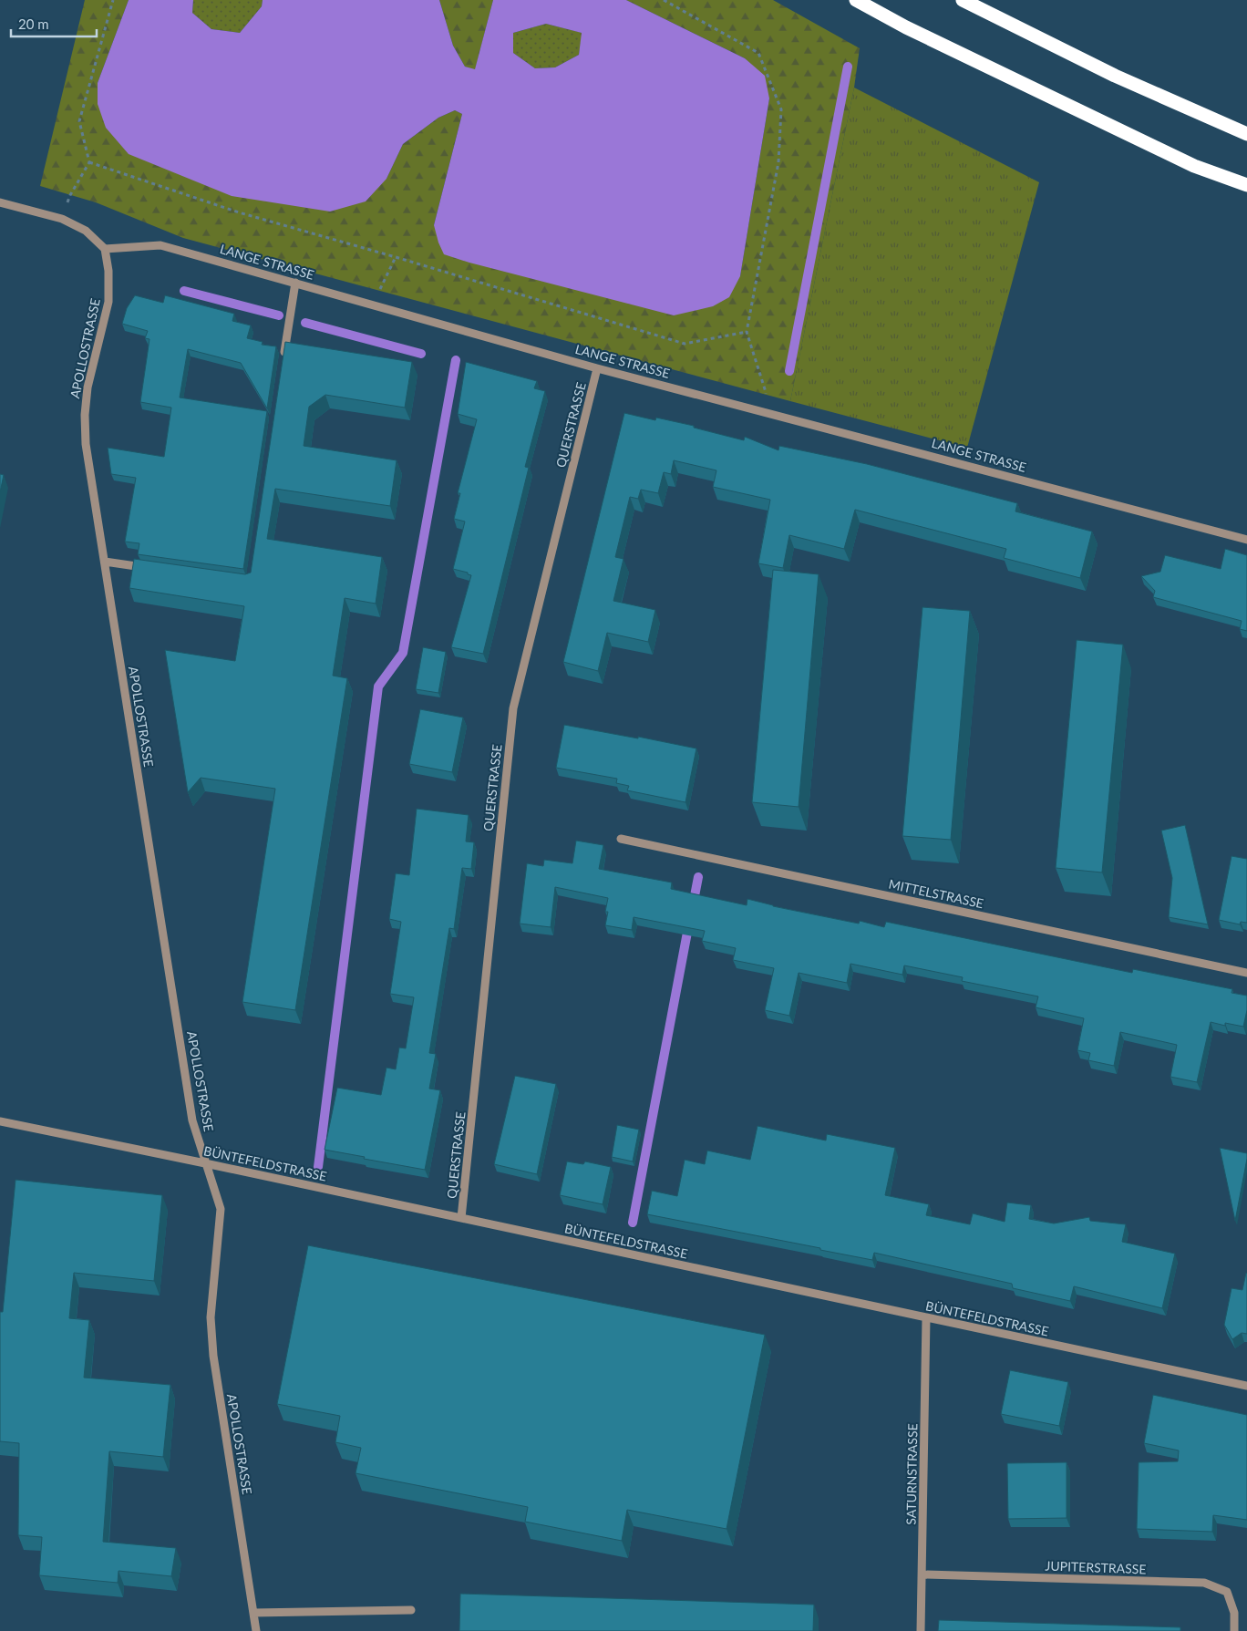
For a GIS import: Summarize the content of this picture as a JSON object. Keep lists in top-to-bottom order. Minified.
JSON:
{"streets":{"street":["LANGE STRASSE","APOLLOSTRASSE","QUERSTRASSE","MITTELSTRASSE","BÜNTEFELDSTRASSE","SATURNSTRASSE","JUPITERSTRASSE"]},"crossings":[["LANGE STRASSE","APOLLOSTRASSE"],["LANGE STRASSE","QUERSTRASSE"],["APOLLOSTRASSE","BÜNTEFELDSTRASSE"],["QUERSTRASSE","BÜNTEFELDSTRASSE"],["BÜNTEFELDSTRASSE","SATURNSTRASSE"],["SATURNSTRASSE","JUPITERSTRASSE"]],"scale_bar":"20 m"}
